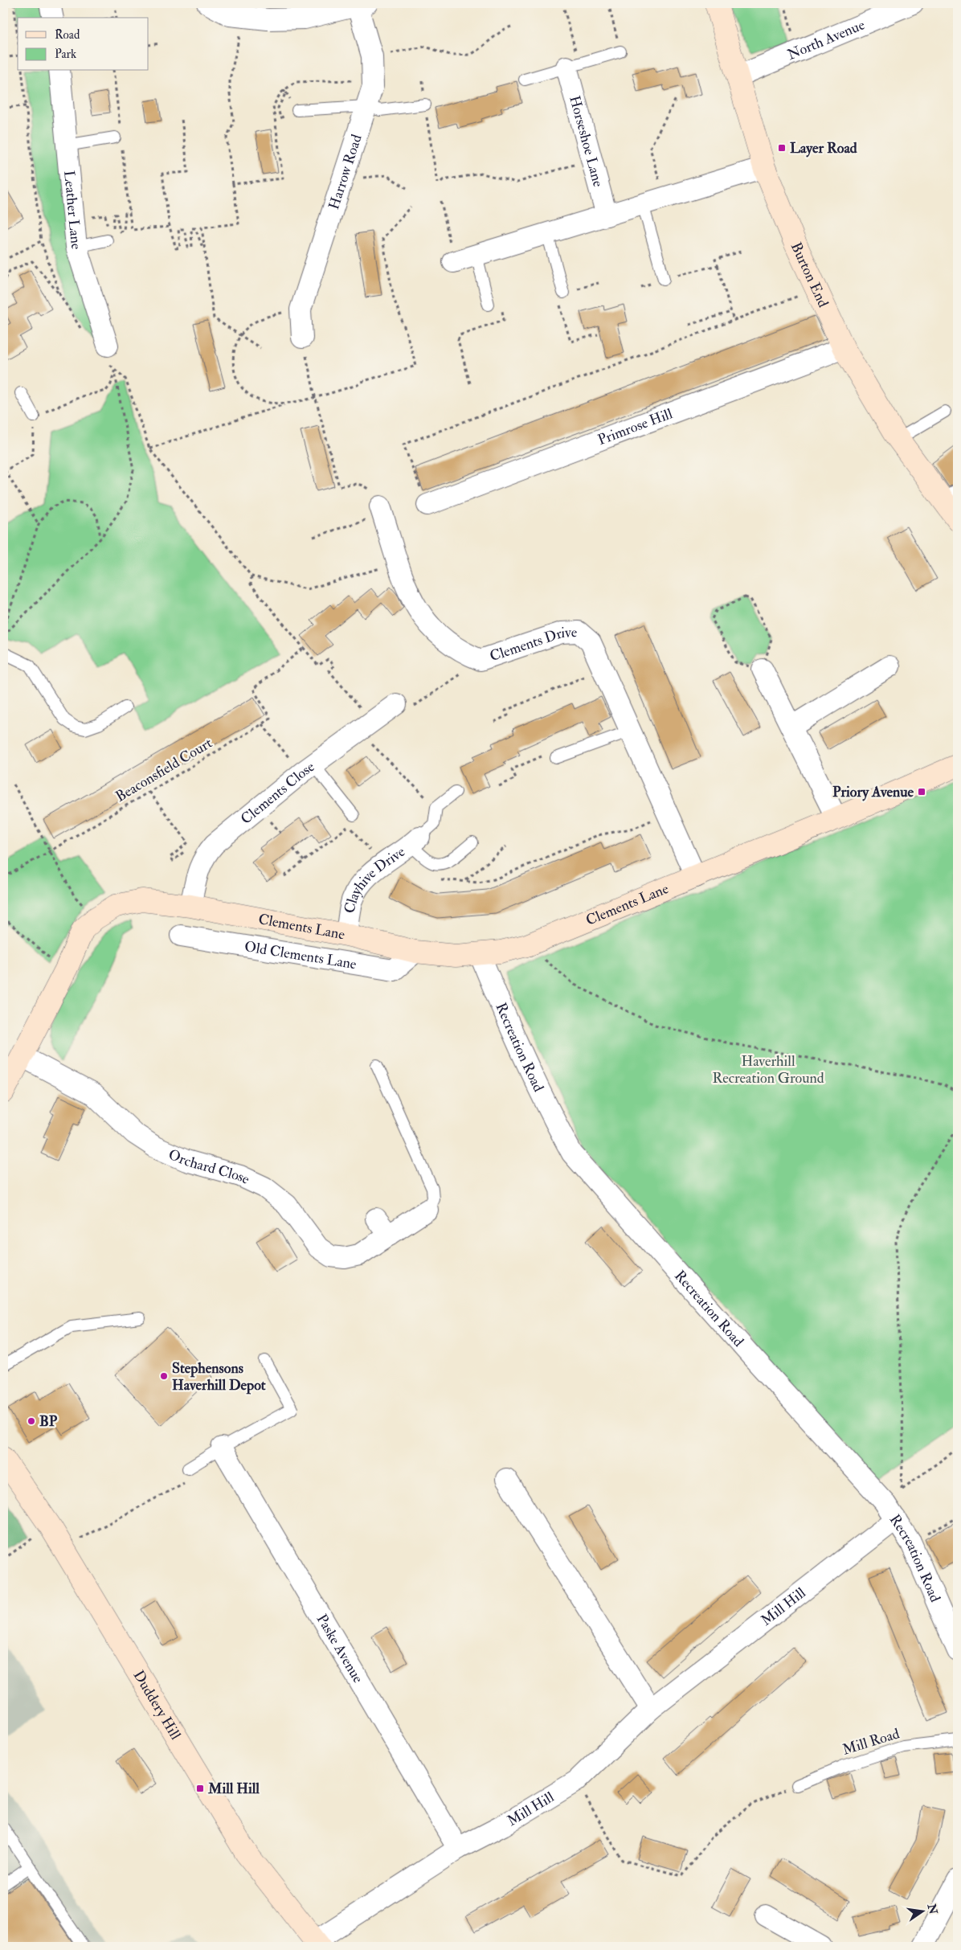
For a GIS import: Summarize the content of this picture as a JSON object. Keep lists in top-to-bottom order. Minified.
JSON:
{"streets":{"street":["North Avenue","Horseshoe Lane","Harrow Road","Leather Lane","Burton End","Primrose Hill","Clements Drive","Clements Close","Clayhive Drive","Clements Lane","Old Clements Lane","Recreation Road","Orchard Close","Mill Hill","Paske Avenue","Duddery Hill"],"lane":["Mill Road"],"path":["Beaconsfield Court"]},"crossings":[["North Avenue","Burton End"],["Burton End","Primrose Hill"],["Clements Drive","Clements Lane"],["Clements Close","Clements Lane"],["Clayhive Drive","Clements Lane"],["Clements Lane","Old Clements Lane"],["Clements Lane","Recreation Road"],["Clements Lane","Orchard Close"],["Recreation Road","Mill Hill"],["Mill Hill","Paske Avenue"],["Mill Hill","Duddery Hill"]],"parks":["Haverhill Recreation Ground"],"places":{"transit":["Layer Road","Priory Avenue","Mill Hill"],"other":["Stephensons Haverhill Depot","BP"]},"legend":["Road","Park"],"north":"right"}
